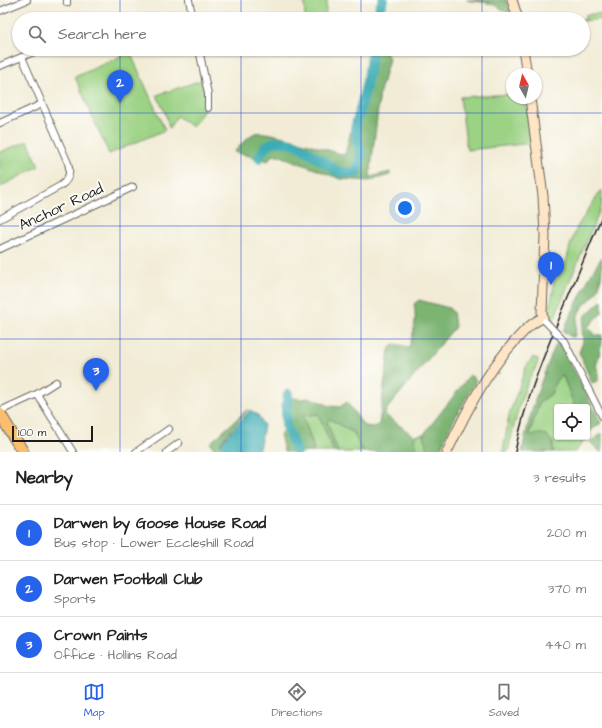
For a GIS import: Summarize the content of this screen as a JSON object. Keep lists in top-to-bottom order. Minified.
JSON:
{"streets":{"street":["Anchor Road"]},"scale_bar":"100 m","north":"top","page":{"search":"Search here","pins":["2","1","3"],"scale":"100 m","heading":["Nearby","3 results"],"list":[{"mark":"1","name":"Darwen by Goose House Road","note":"Bus stop · Lower Eccleshill Road","value":"200 m"},{"mark":"2","name":"Darwen Football Club","note":"Sports","value":"370 m"},{"mark":"3","name":"Crown Paints","note":"Office · Hollins Road","value":"440 m"}],"nav":["Map","Directions","Saved"]}}
